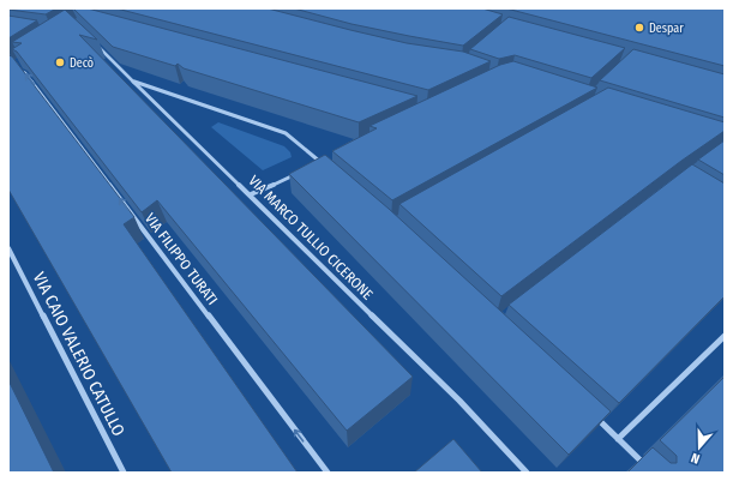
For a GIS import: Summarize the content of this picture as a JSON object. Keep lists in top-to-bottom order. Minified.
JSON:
{"streets":{"street":["VIA MARCO TULLIO CICERONE","VIA FILIPPO TURATI","VIA CAIO VALERIO CATULLO"]},"one_way":["VIA FILIPPO TURATI"],"places":["Despar","Decò"],"north":"bottom"}
